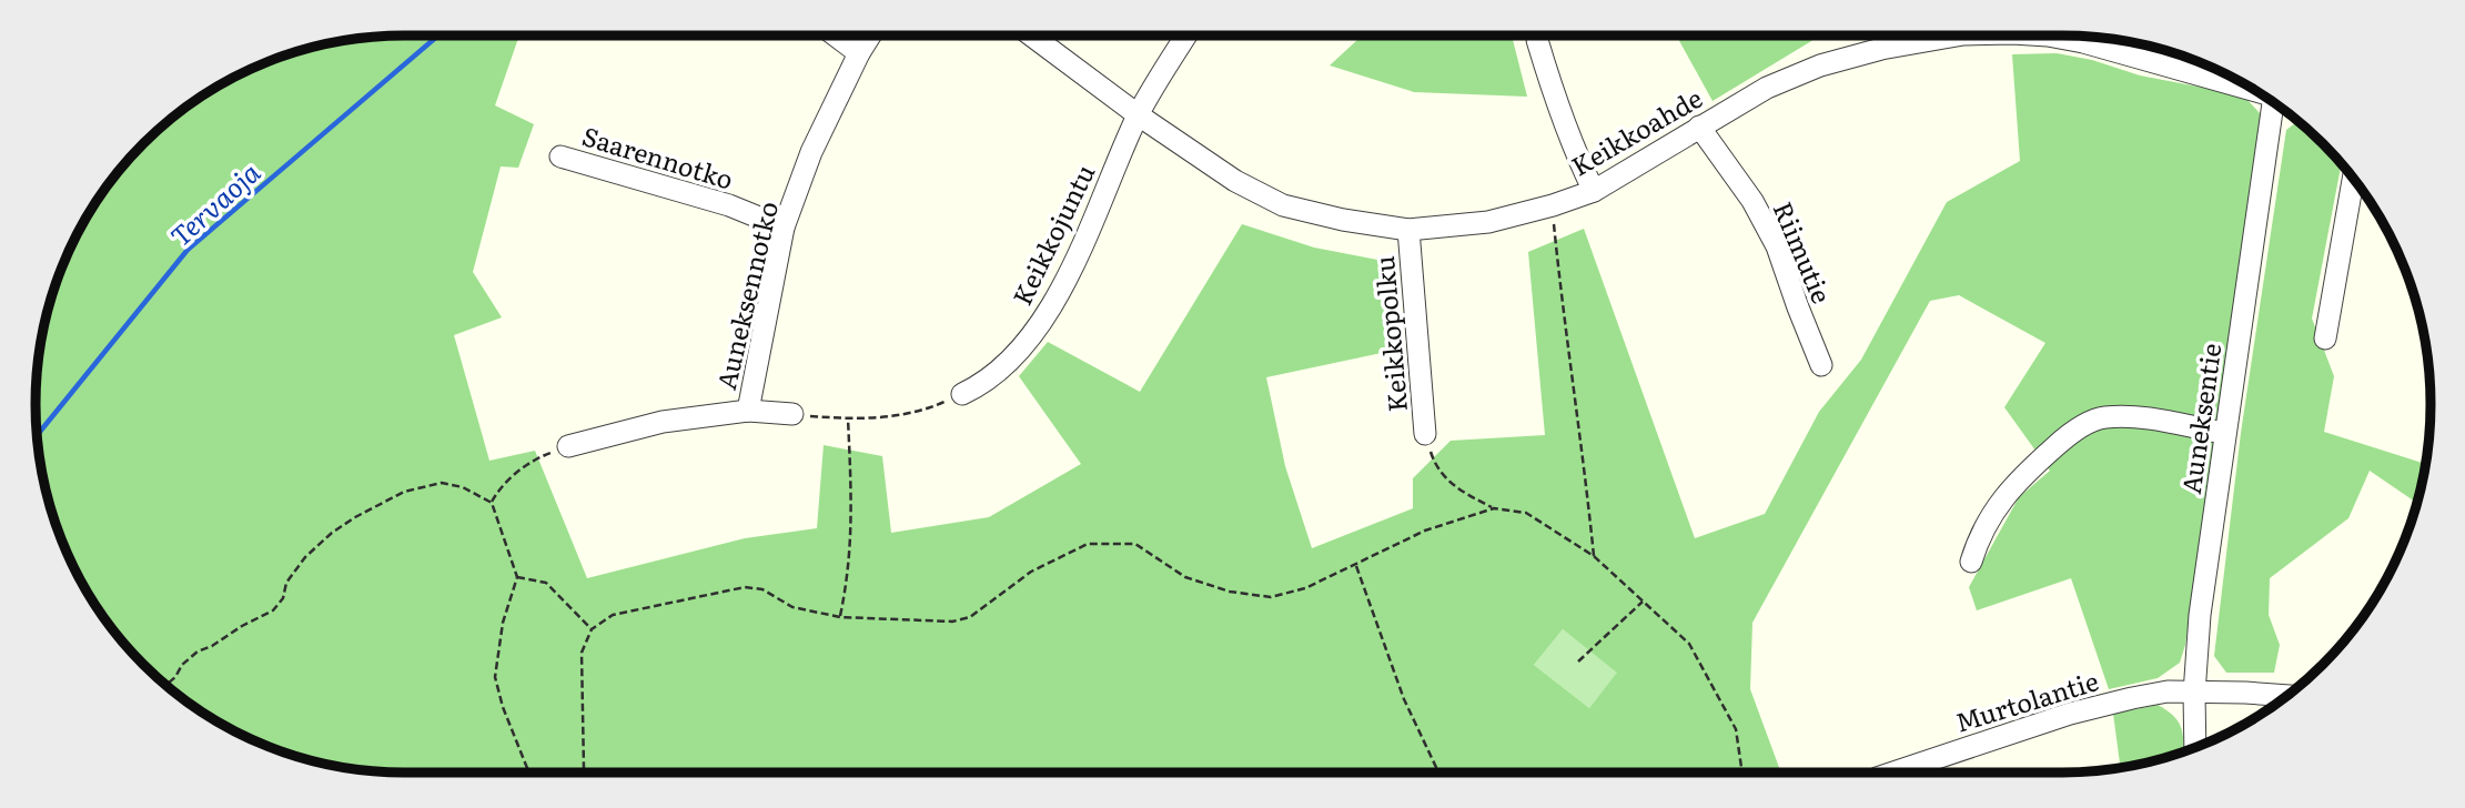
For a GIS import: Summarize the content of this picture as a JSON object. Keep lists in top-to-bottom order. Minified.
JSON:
{"streets":{"street":["Keikkoahde","Saarennotko","Keikkojuntu","Riimutie","Auneksennotko","Keikkopolku","Auneksentie","Murtolantie"]},"crossings":[["Keikkoahde","Keikkojuntu"],["Keikkoahde","Riimutie"],["Keikkoahde","Keikkopolku"],["Saarennotko","Auneksennotko"],["Auneksentie","Murtolantie"]],"water":["Tervaoja"]}
